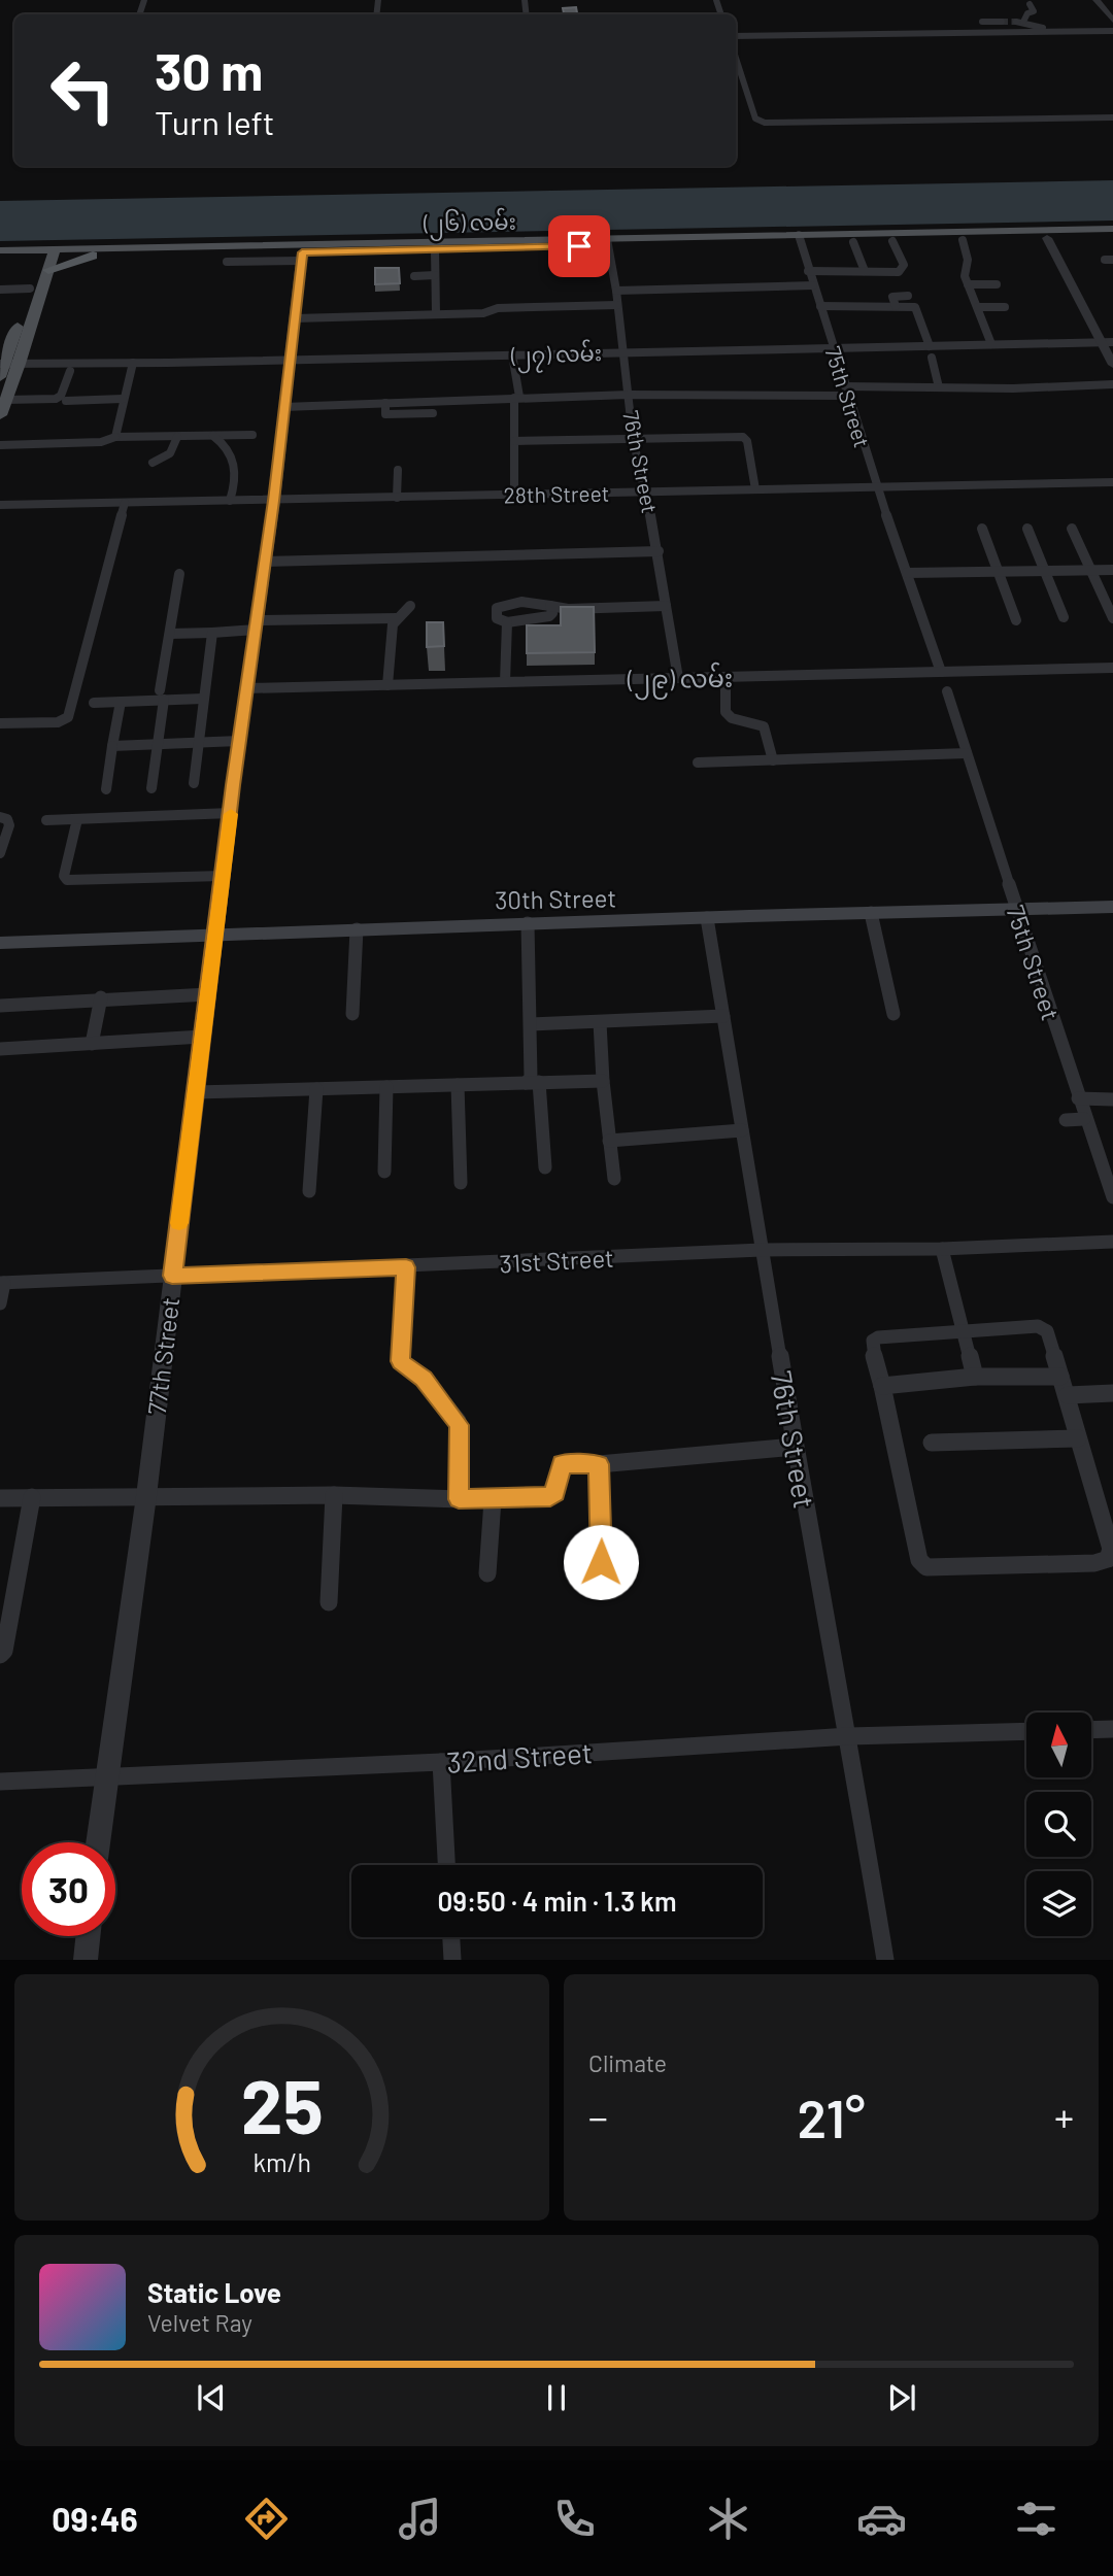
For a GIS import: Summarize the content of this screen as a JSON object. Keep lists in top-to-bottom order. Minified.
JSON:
{"streets":{"main road":["(၂၆) လမ်း","30th Street"],"street":["(၂၇) လမ်း","75th Street","76th Street","28th Street","(၂၉) လမ်း","31st Street","77th Street","32nd Street"]},"crossings":[["(၂၆) လမ်း","75th Street"],["(၂၆) လမ်း","76th Street"],["(၂၆) လမ်း","77th Street"],["(၂၇) လမ်း","75th Street"],["(၂၇) လမ်း","76th Street"],["(၂၇) လမ်း","77th Street"],["75th Street","28th Street"],["75th Street","(၂၉) လမ်း"],["75th Street","30th Street"],["76th Street","28th Street"],["76th Street","(၂၉) လမ်း"],["76th Street","30th Street"],["76th Street","31st Street"],["76th Street","32nd Street"],["28th Street","77th Street"],["(၂၉) လမ်း","77th Street"],["30th Street","77th Street"],["31st Street","77th Street"],["77th Street","32nd Street"]],"north":"top","page":{"turn":["30 m","Turn left"],"limit":"30","trip":"09:50 · 4 min · 1.3 km","tile":"Climate","heat":["−","21°","+"],"song":["Static Love","Velvet Ray"],"tabs":"09:46","gauge":["25","km/h"]}}
